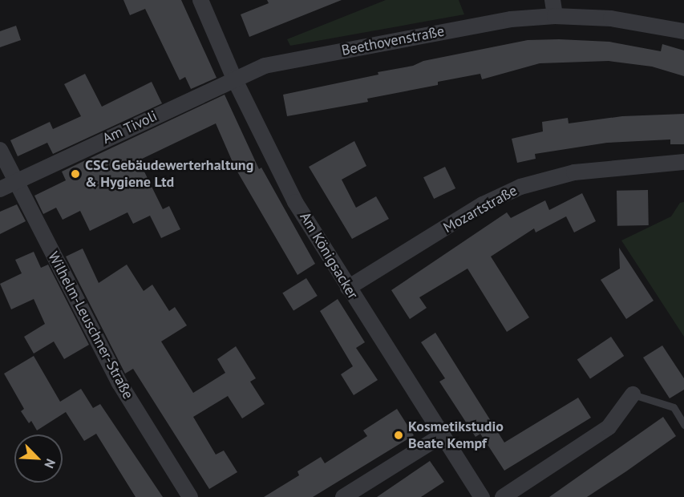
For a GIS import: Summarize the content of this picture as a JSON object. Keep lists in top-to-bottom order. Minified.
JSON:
{"streets":{"street":["Beethovenstraße","Am Tivoli","Mozartstraße","Am Königsacker","Wilhelm-Leuschner-Straße"]},"crossings":[["Beethovenstraße","Am Tivoli"],["Beethovenstraße","Am Königsacker"],["Am Tivoli","Am Königsacker"],["Am Tivoli","Wilhelm-Leuschner-Straße"],["Mozartstraße","Am Königsacker"]],"places":["CSC Gebäudewerterhaltung & Hygiene Ltd","Kosmetikstudio Beate Kempf"],"north":"bottom right"}
